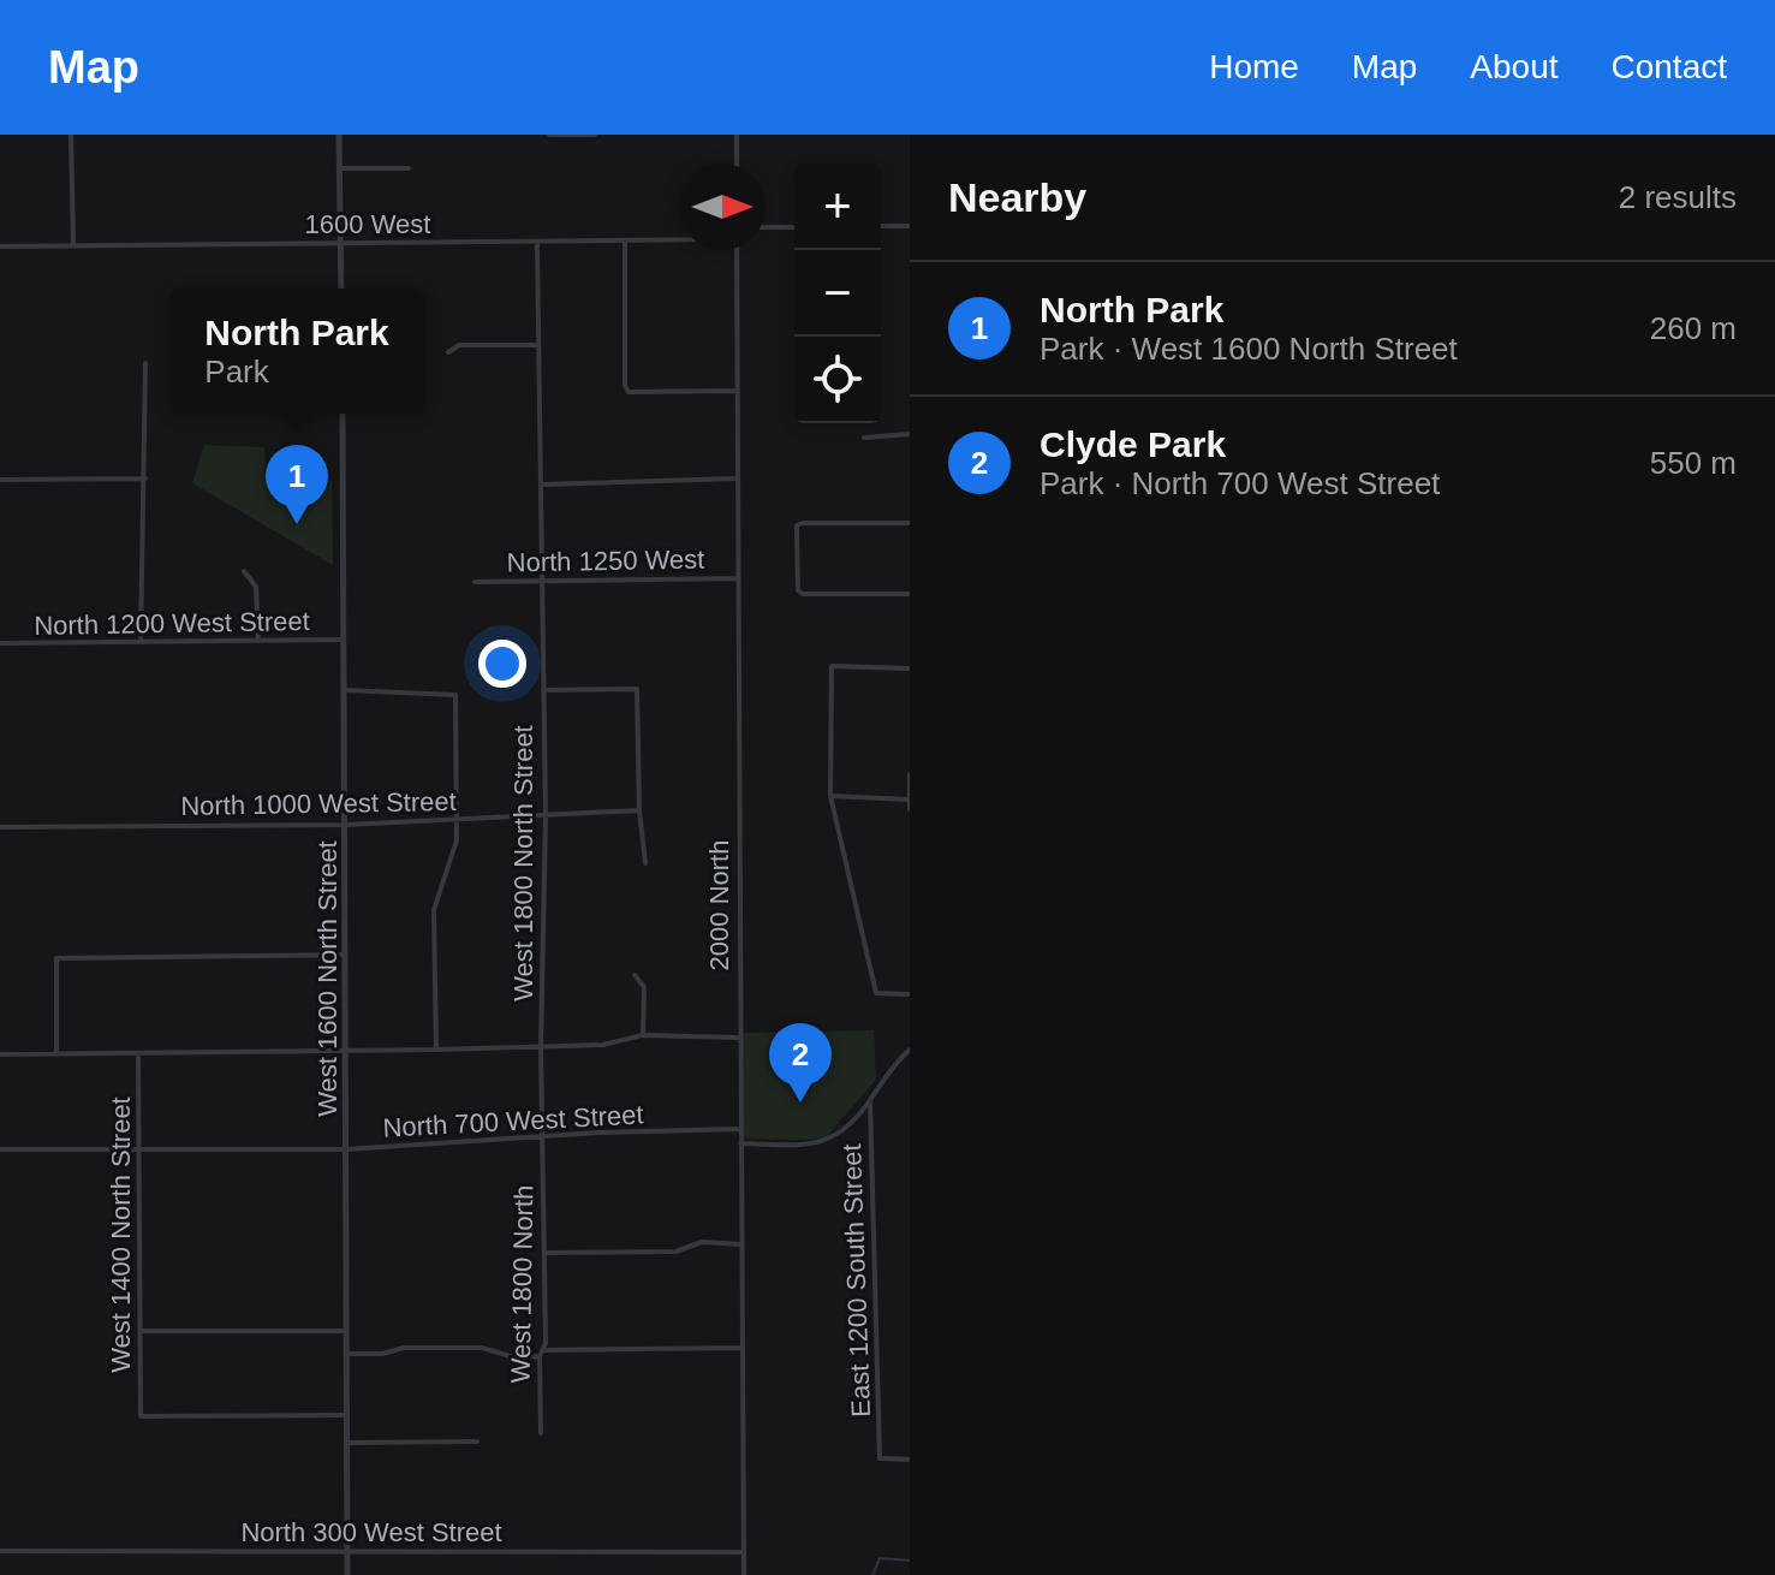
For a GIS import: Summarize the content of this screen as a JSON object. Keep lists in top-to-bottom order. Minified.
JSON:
{"streets":{"street":["1600 West","North 1250 West","North 1200 West Street","North 1000 West Street","West 1800 North Street","2000 North","West 1600 North Street","North 700 West Street","West 1400 North Street","East 1200 South Street","West 1800 North","North 300 West Street"]},"crossings":[["1600 West","West 1800 North Street"],["North 1250 West","West 1800 North Street"],["North 1250 West","2000 North"],["North 1200 West Street","West 1600 North Street"],["North 1000 West Street","West 1800 North Street"],["North 1000 West Street","West 1600 North Street"],["West 1800 North Street","North 700 West Street"],["West 1800 North Street","West 1800 North"],["2000 North","North 700 West Street"],["2000 North","North 300 West Street"],["West 1600 North Street","North 700 West Street"],["West 1600 North Street","West 1400 North Street"],["West 1600 North Street","North 300 West Street"],["North 700 West Street","West 1400 North Street"],["North 700 West Street","West 1800 North"]],"north":"right","page":{"header":"Map","nav":["Home","Map","About","Contact"],"heading":["Nearby","2 results"],"map_buttons":["+","−"],"list":[{"mark":"1","name":"North Park","note":"Park · West 1600 North Street","value":"260 m"},{"mark":"2","name":"Clyde Park","note":"Park · North 700 West Street","value":"550 m"}],"popup":["North Park","Park"],"pins":["1","2"]}}
